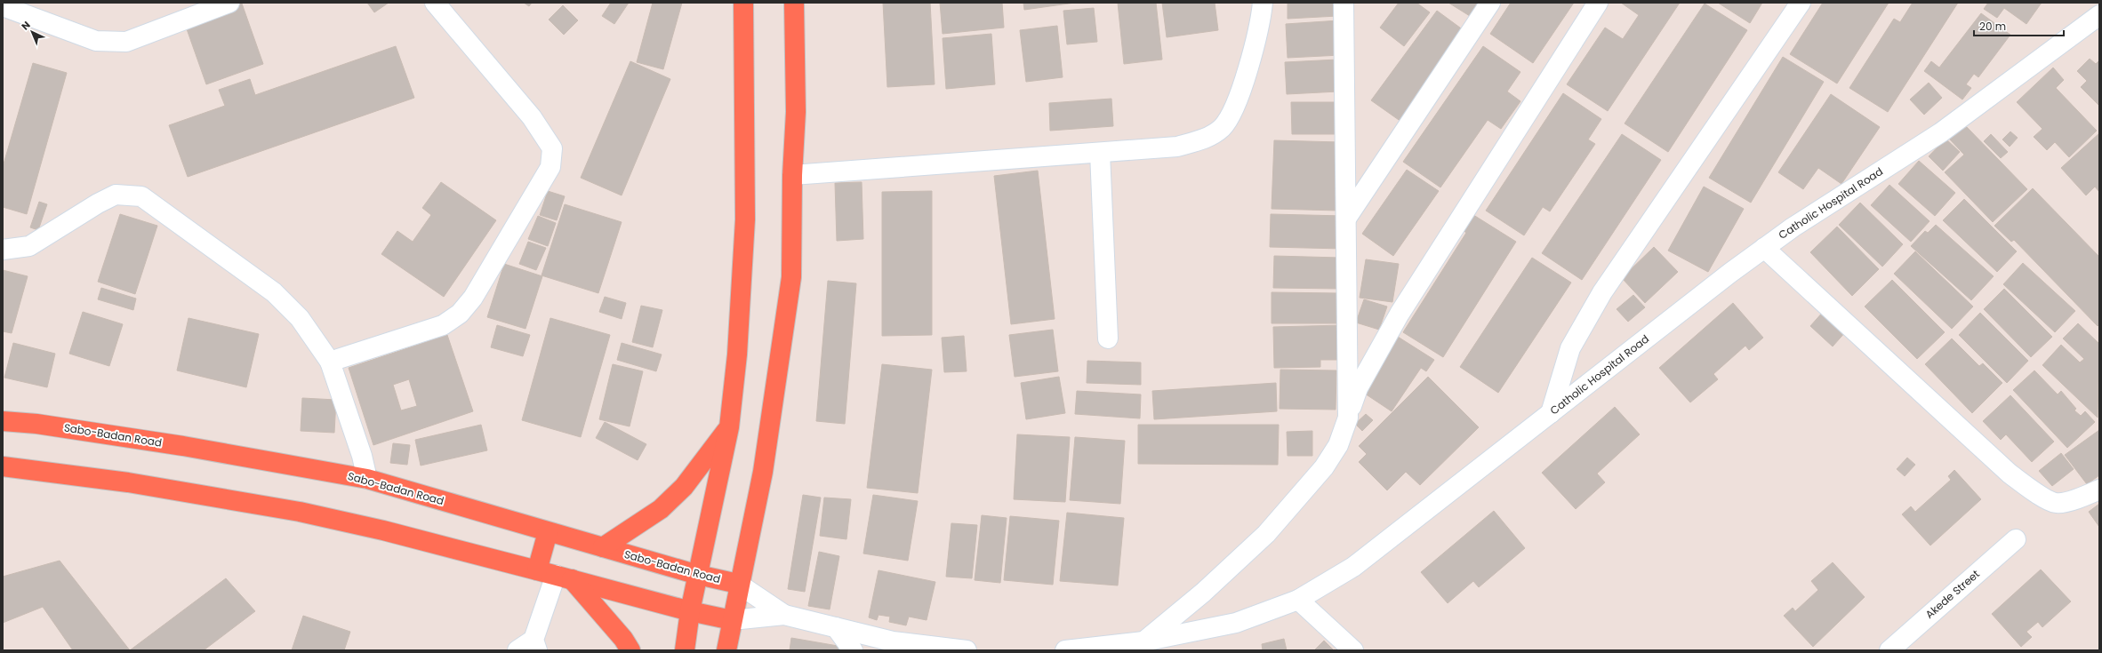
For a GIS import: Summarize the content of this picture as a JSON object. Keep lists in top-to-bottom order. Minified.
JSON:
{"streets":{"highway":["Sabo-Badan Road"],"street":["Catholic Hospital Road","Akede Street"]},"scale_bar":"20 m","north":"top left"}
